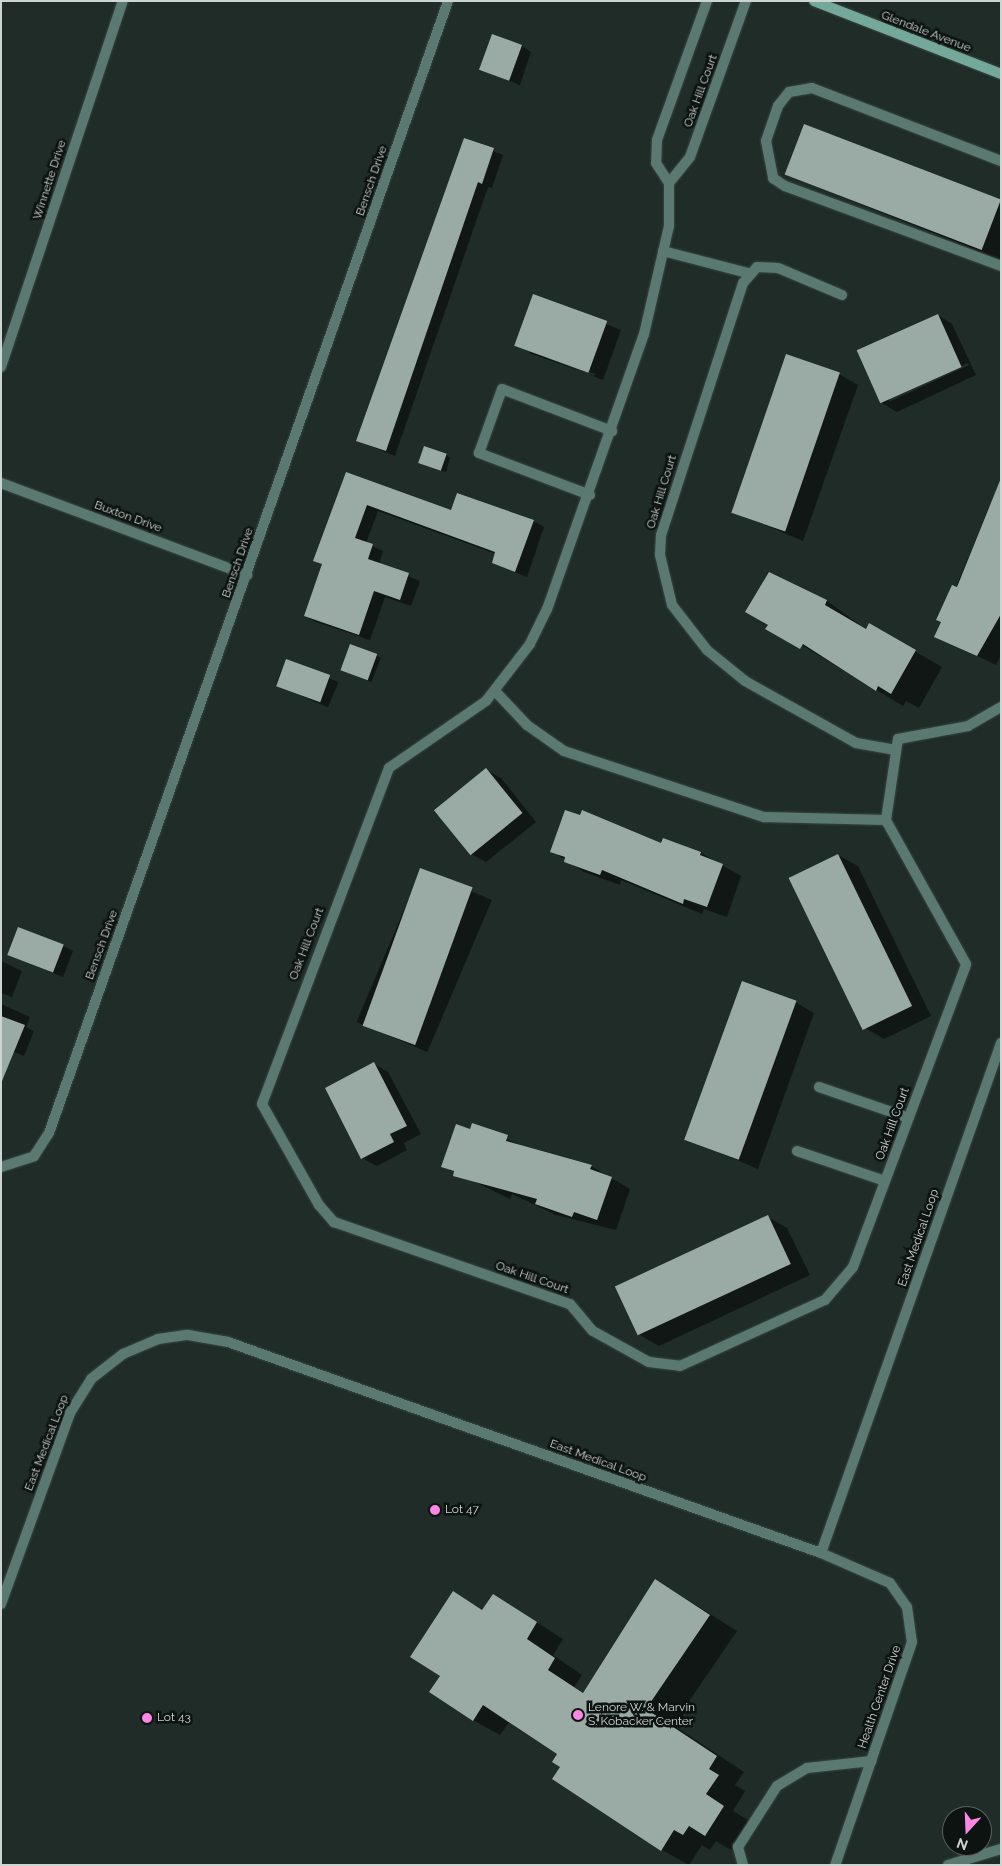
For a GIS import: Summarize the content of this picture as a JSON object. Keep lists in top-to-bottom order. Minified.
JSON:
{"streets":{"main road":["Glendale Avenue"],"street":["Oak Hill Court","Winnette Drive","Bensch Drive","Buxton Drive","East Medical Loop","Health Center Drive"]},"crossings":[["Bensch Drive","Buxton Drive"],["East Medical Loop","Health Center Drive"]],"places":["Lot 47","Lenore W. & Marvin S. Kobacker Center","Lot 43"],"north":"bottom"}
